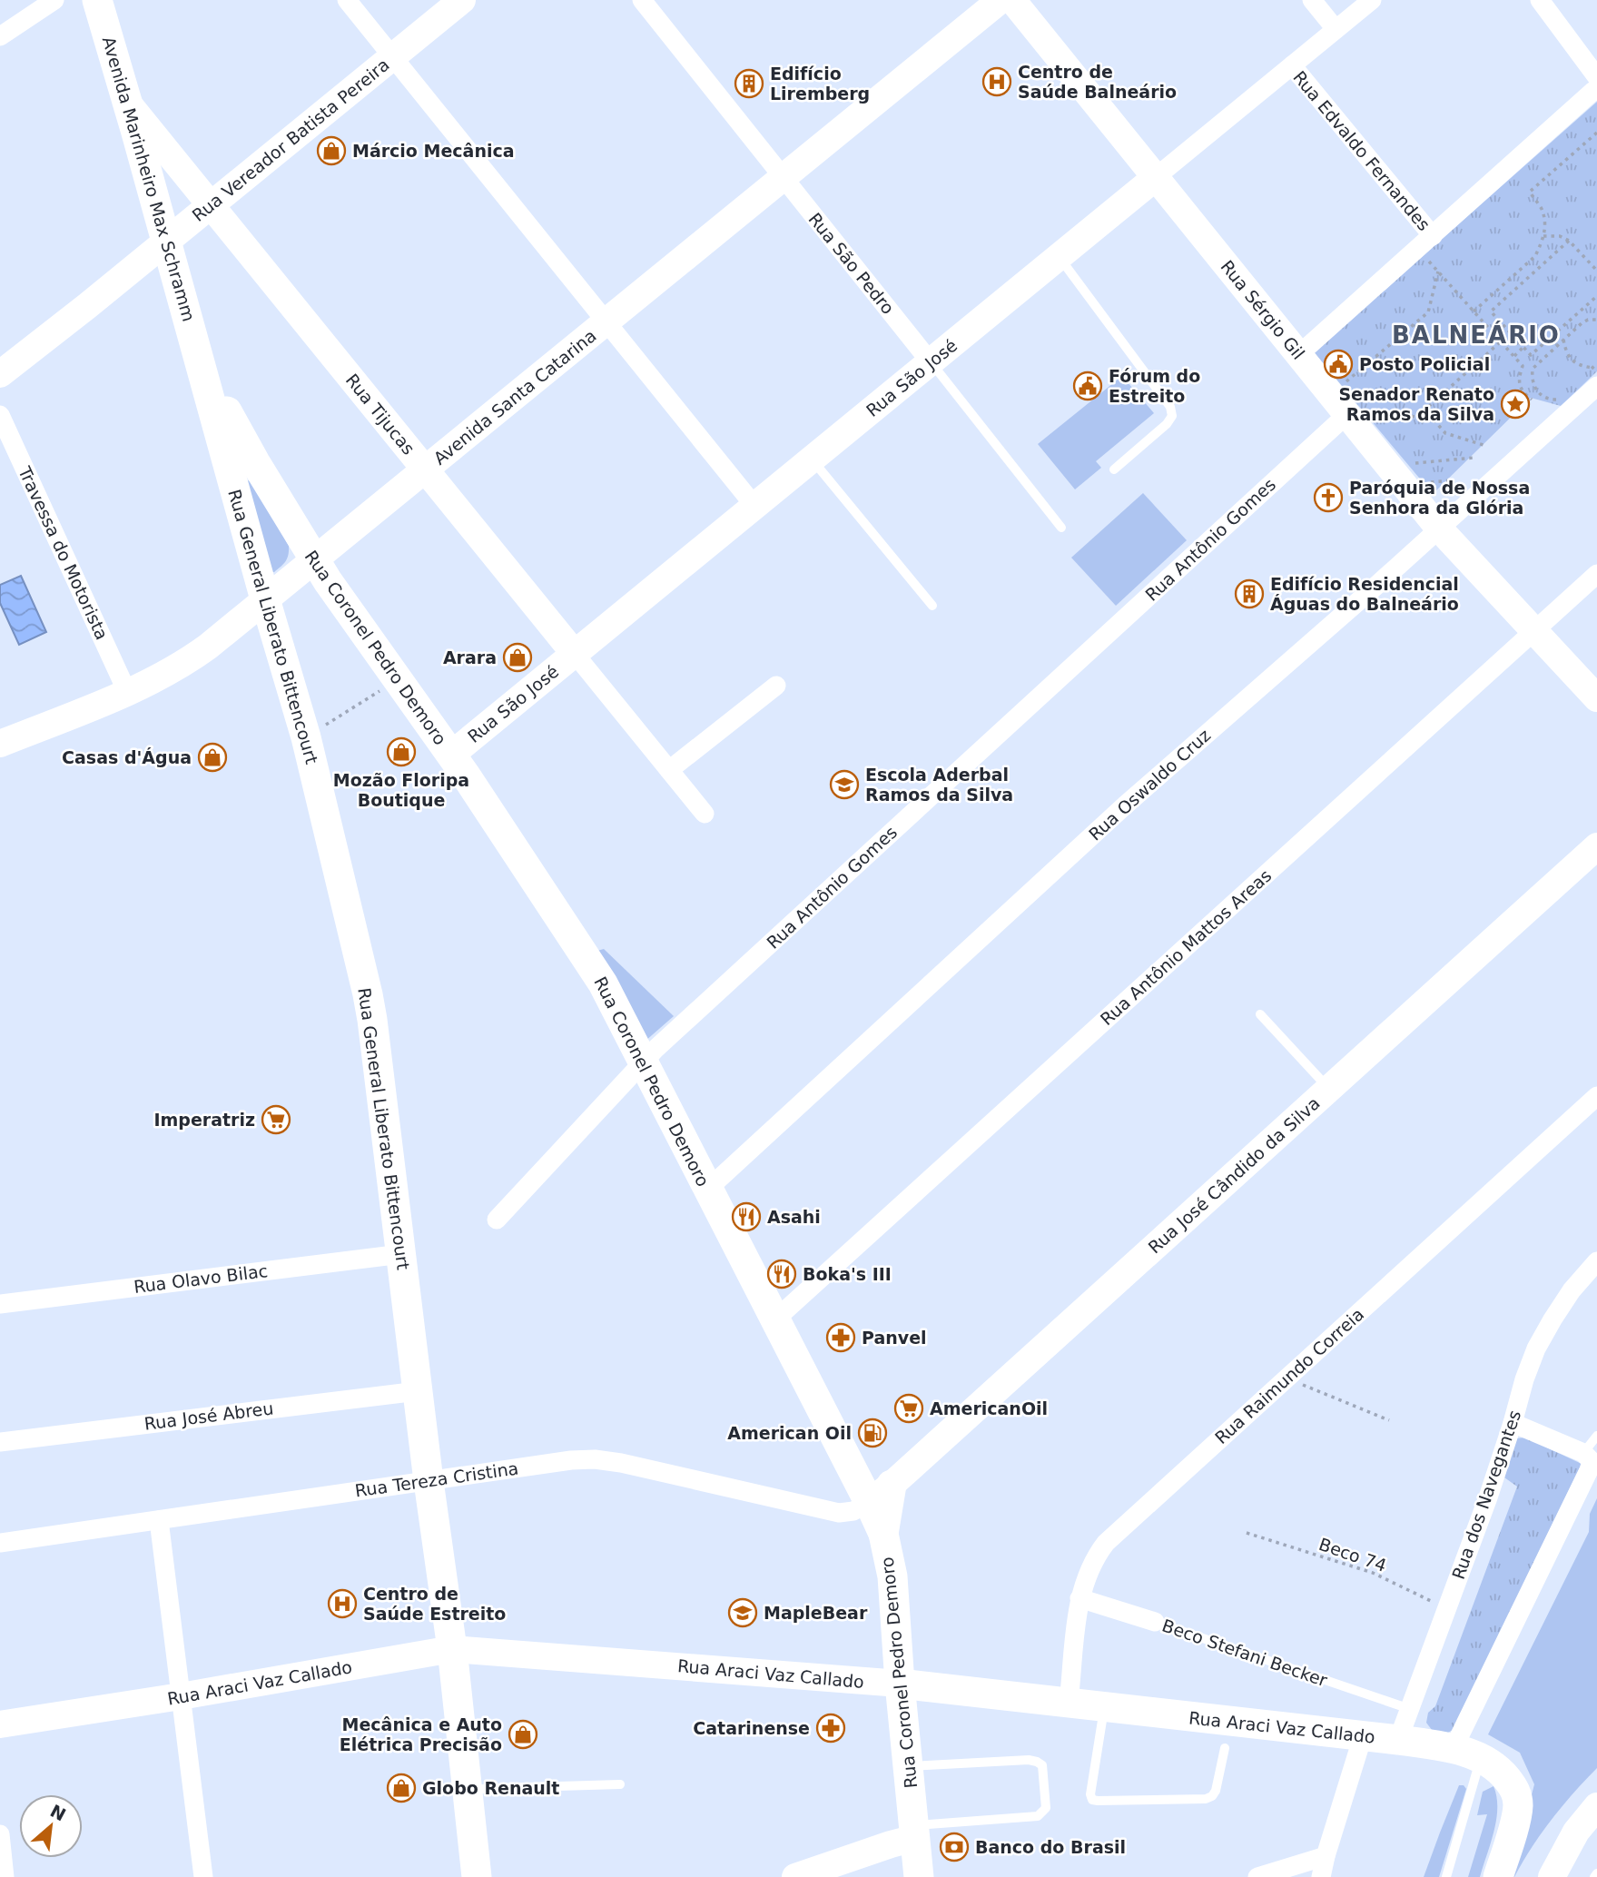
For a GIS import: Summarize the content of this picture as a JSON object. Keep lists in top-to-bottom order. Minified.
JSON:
{"streets":{"main road":["Avenida Marinheiro Max Schramm","Rua General Liberato Bittencourt","Rua Coronel Pedro Demoro","Rua Araci Vaz Callado"],"street":["Rua Vereador Batista Pereira","Rua Edvaldo Fernandes","Rua São Pedro","Rua Sérgio Gil","Rua São José","Avenida Santa Catarina","Rua Tijucas","Rua Antônio Gomes","Travessa do Motorista","Rua Oswaldo Cruz","Rua Antônio Mattos Areas","Rua José Cândido da Silva","Rua Olavo Bilac","Rua Raimundo Correia","Rua José Abreu","Rua Tereza Cristina","Rua dos Navegantes","Beco Stefani Becker"],"path":["Beco 74"]},"crossings":[["Rua Vereador Batista Pereira","Avenida Marinheiro Max Schramm"],["Rua Vereador Batista Pereira","Rua Tijucas"],["Rua Edvaldo Fernandes","Rua São José"],["Avenida Marinheiro Max Schramm","Rua Tijucas"],["Avenida Marinheiro Max Schramm","Rua General Liberato Bittencourt"],["Avenida Marinheiro Max Schramm","Rua Coronel Pedro Demoro"],["Rua São Pedro","Rua São José"],["Rua São Pedro","Avenida Santa Catarina"],["Rua Sérgio Gil","Rua São José"],["Rua Sérgio Gil","Rua Antônio Gomes"],["Rua Sérgio Gil","Rua Oswaldo Cruz"],["Rua Sérgio Gil","Rua Antônio Mattos Areas"],["Rua São José","Rua Tijucas"],["Rua São José","Rua Coronel Pedro Demoro"],["Avenida Santa Catarina","Rua Tijucas"],["Avenida Santa Catarina","Travessa do Motorista"],["Avenida Santa Catarina","Rua General Liberato Bittencourt"],["Avenida Santa Catarina","Rua Coronel Pedro Demoro"],["Rua Antônio Gomes","Rua Coronel Pedro Demoro"],["Rua General Liberato Bittencourt","Rua Coronel Pedro Demoro"],["Rua General Liberato Bittencourt","Rua Olavo Bilac"],["Rua General Liberato Bittencourt","Rua José Abreu"],["Rua General Liberato Bittencourt","Rua Tereza Cristina"],["Rua General Liberato Bittencourt","Rua Araci Vaz Callado"],["Rua Coronel Pedro Demoro","Rua Oswaldo Cruz"],["Rua Coronel Pedro Demoro","Rua Antônio Mattos Areas"],["Rua Coronel Pedro Demoro","Rua José Cândido da Silva"],["Rua Coronel Pedro Demoro","Rua Tereza Cristina"],["Rua Coronel Pedro Demoro","Rua Araci Vaz Callado"],["Rua José Cândido da Silva","Rua Tereza Cristina"],["Rua Raimundo Correia","Beco Stefani Becker"],["Rua Raimundo Correia","Rua Araci Vaz Callado"],["Rua dos Navegantes","Beco 74"],["Rua dos Navegantes","Beco Stefani Becker"],["Rua dos Navegantes","Rua Araci Vaz Callado"]],"districts":["BALNEÁRIO"],"places":{"hospital":["Centro de Saúde Balneário","Centro de Saúde Estreito"],"building":["Edifício Liremberg","Edifício Residencial Águas do Balneário"],"shop":["Márcio Mecânica","Arara","Mozão Floripa Boutique","Casas d'Água","Mecânica e Auto Elétrica Precisão","Globo Renault"],"public building":["Posto Policial","Fórum do Estreito"],"place":["Senador Renato Ramos da Silva"],"church":["Paróquia de Nossa Senhora da Glória"],"school or university":["Escola Aderbal Ramos da Silva","MapleBear"],"supermarket":["Imperatriz","AmericanOil"],"restaurant":["Asahi","Boka's III"],"pharmacy":["Panvel","Catarinense"],"fuel station":["American Oil"],"bank":["Banco do Brasil"]},"north":"top right"}
